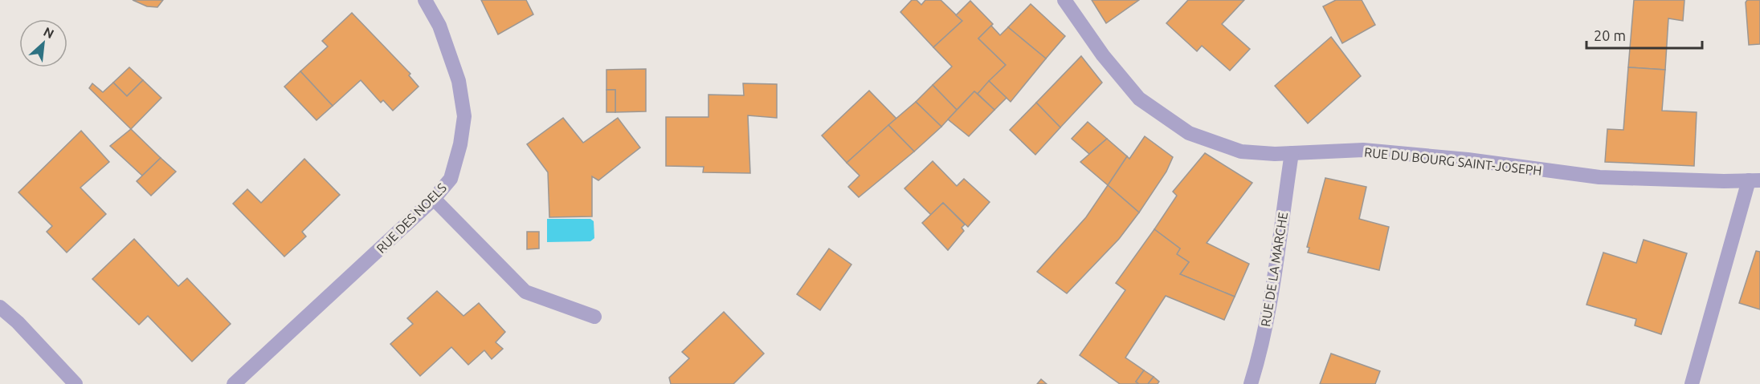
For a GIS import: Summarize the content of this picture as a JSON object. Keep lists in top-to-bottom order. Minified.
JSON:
{"streets":{"street":["RUE DU BOURG SAINT-JOSEPH","RUE DES NOELS","RUE DE LA MARCHE"]},"crossings":[["RUE DU BOURG SAINT-JOSEPH","RUE DE LA MARCHE"]],"scale_bar":"20 m","north":"top right"}
